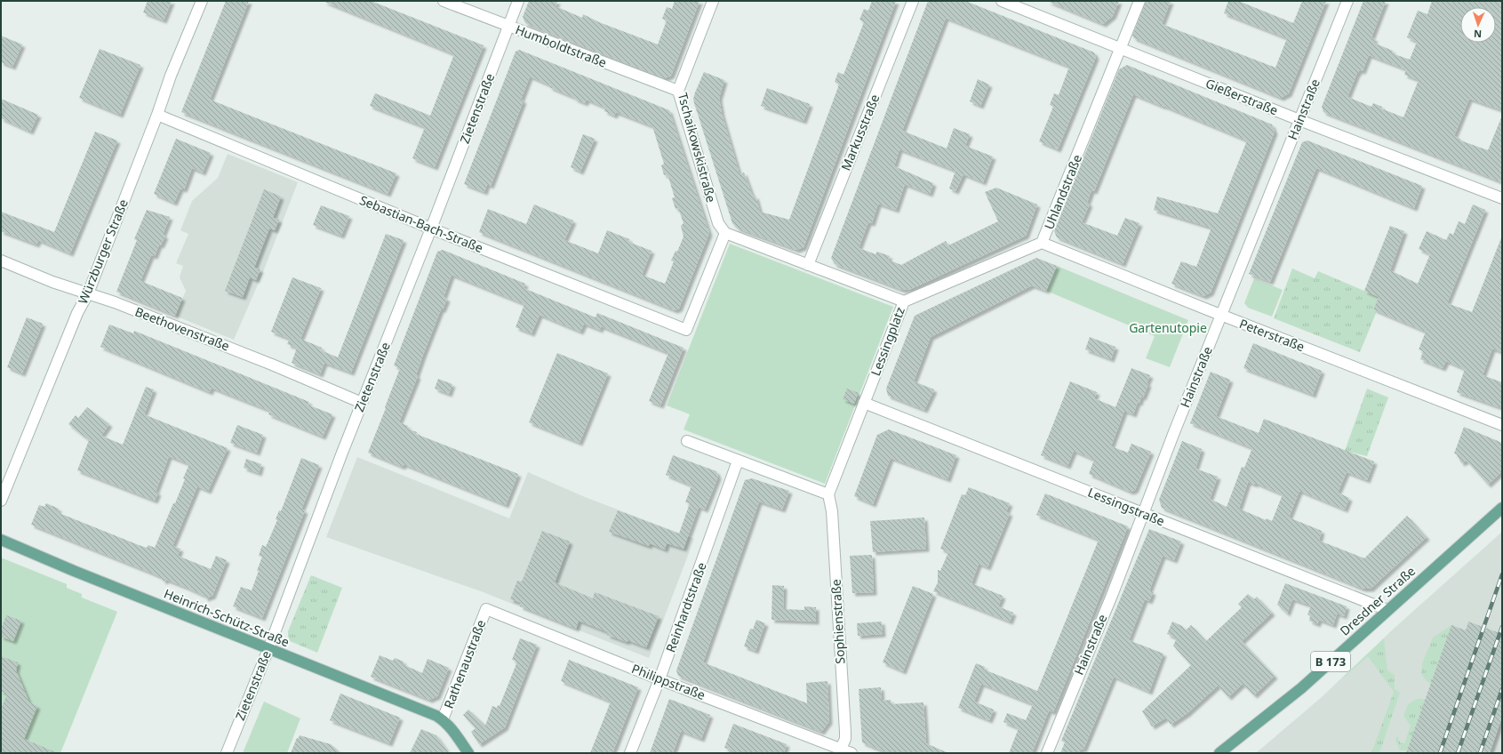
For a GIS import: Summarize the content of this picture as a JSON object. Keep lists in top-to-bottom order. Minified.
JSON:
{"streets":{"main road":["Dresdner Straße","Heinrich-Schütz-Straße","B 173"],"street":["Humboldtstraße","Gießerstraße","Zietenstraße","Hainstraße","Markusstraße","Tschaikowskistraße","Uhlandstraße","Sebastian-Bach-Straße","Würzburger Straße","Beethovenstraße","Peterstraße","Lessingplatz","Lessingstraße","Reinhardtstraße","Sophienstraße","Rathenaustraße","Philippstraße"]},"crossings":[["Humboldtstraße","Zietenstraße"],["Humboldtstraße","Tschaikowskistraße"],["Gießerstraße","Hainstraße"],["Gießerstraße","Uhlandstraße"],["Zietenstraße","Sebastian-Bach-Straße"],["Zietenstraße","Beethovenstraße"],["Zietenstraße","Heinrich-Schütz-Straße"],["Hainstraße","Peterstraße"],["Hainstraße","Lessingstraße"],["Markusstraße","Lessingplatz"],["Tschaikowskistraße","Sebastian-Bach-Straße"],["Tschaikowskistraße","Lessingplatz"],["Uhlandstraße","Peterstraße"],["Uhlandstraße","Lessingplatz"],["Sebastian-Bach-Straße","Würzburger Straße"],["Sebastian-Bach-Straße","Lessingplatz"],["Würzburger Straße","Beethovenstraße"],["Lessingplatz","Lessingstraße"],["Lessingplatz","Sophienstraße"],["Lessingstraße","Dresdner Straße"],["Reinhardtstraße","Philippstraße"],["Heinrich-Schütz-Straße","Rathenaustraße"],["Sophienstraße","Philippstraße"],["Rathenaustraße","Philippstraße"]],"parks":["Gartenutopie"],"north":"bottom"}
